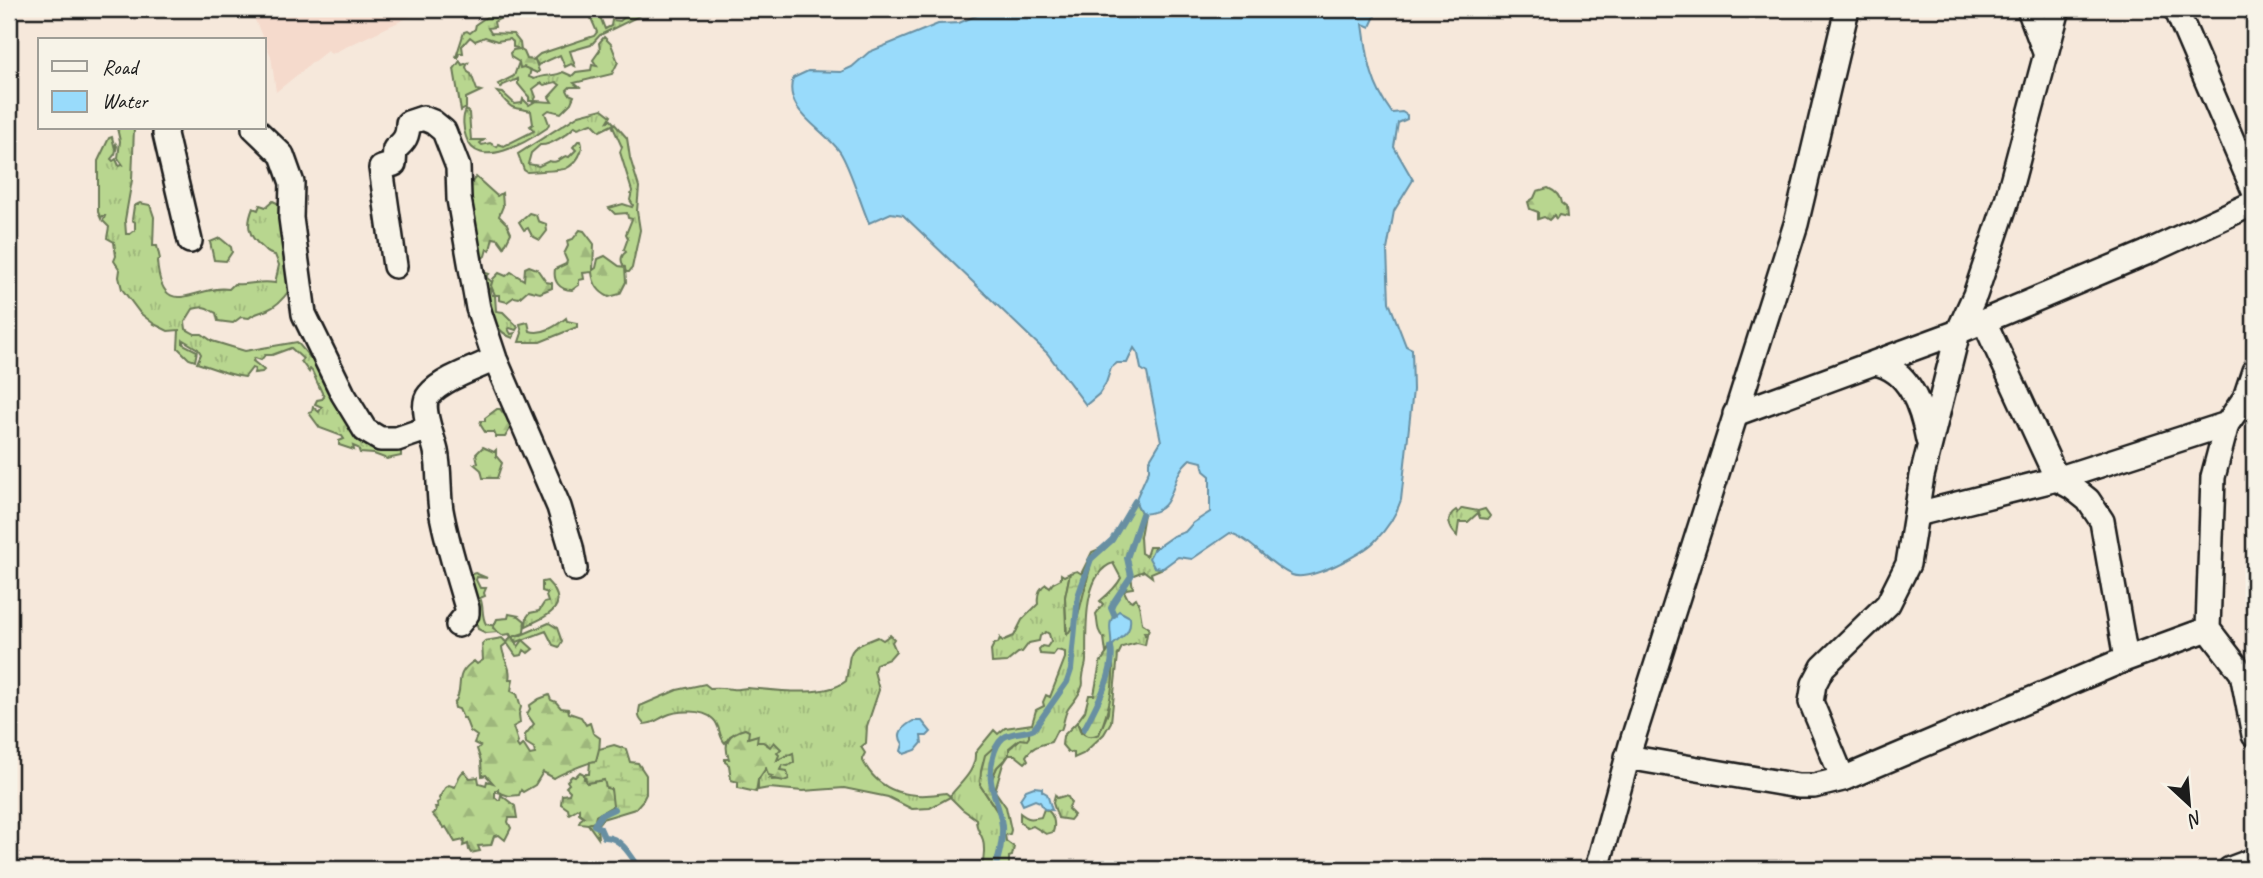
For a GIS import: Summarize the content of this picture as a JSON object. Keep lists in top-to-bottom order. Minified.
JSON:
{"legend":["Road","Water"],"north":"bottom right"}
